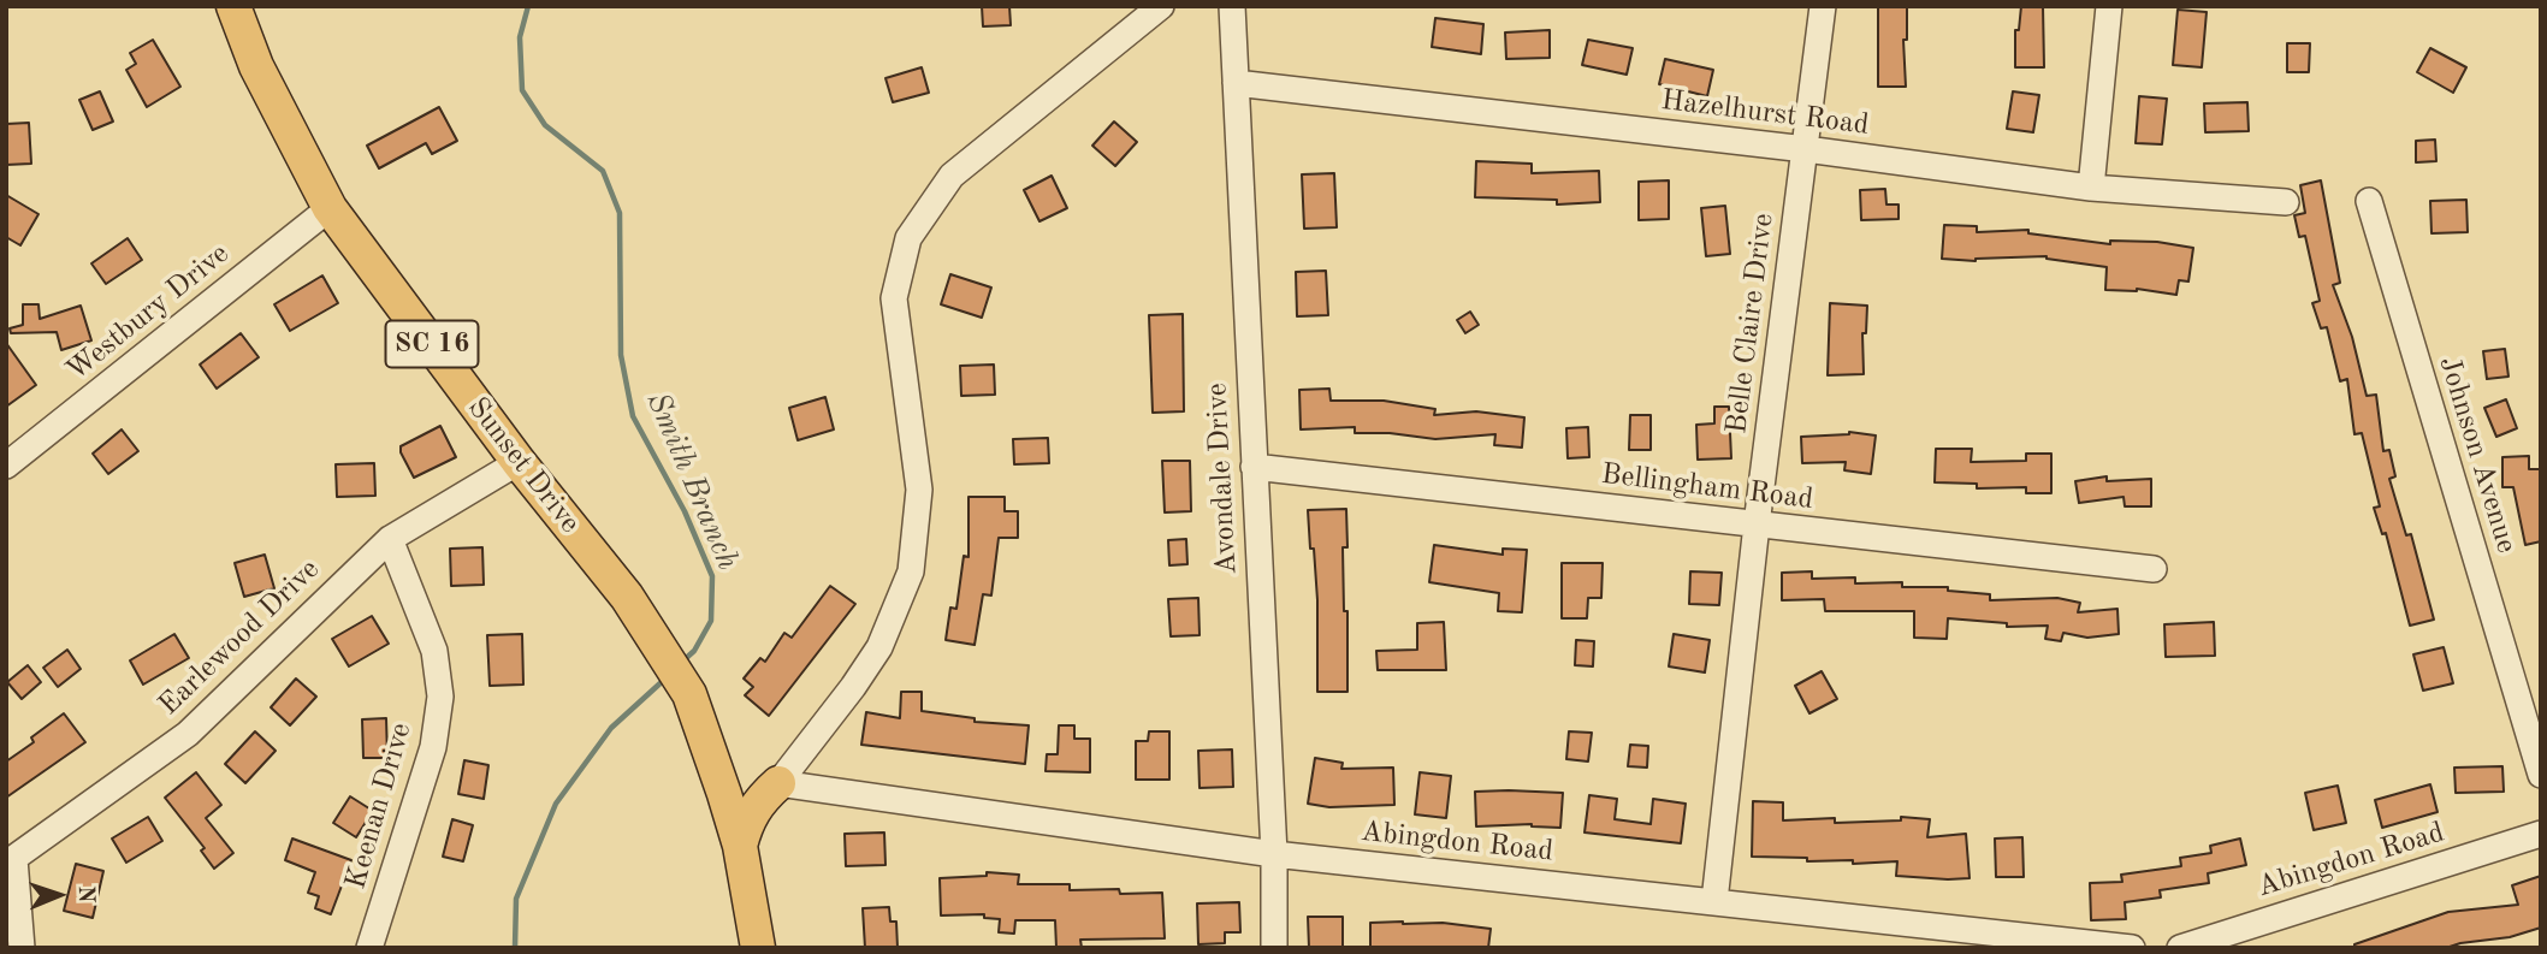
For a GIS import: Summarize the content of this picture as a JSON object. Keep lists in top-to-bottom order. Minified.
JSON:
{"streets":{"main road":["SC 16","Sunset Drive"],"street":["Hazelhurst Road","Westbury Drive","Belle Claire Drive","Johnson Avenue","Avondale Drive","Bellingham Road","Earlewood Drive","Keenan Drive","Abingdon Road"]},"crossings":[["Hazelhurst Road","Belle Claire Drive"],["Hazelhurst Road","Avondale Drive"],["Westbury Drive","Sunset Drive"],["Belle Claire Drive","Bellingham Road"],["Belle Claire Drive","Abingdon Road"],["Sunset Drive","Earlewood Drive"],["Avondale Drive","Bellingham Road"],["Avondale Drive","Abingdon Road"],["Earlewood Drive","Keenan Drive"]],"water":["Smith Branch"],"north":"right"}
